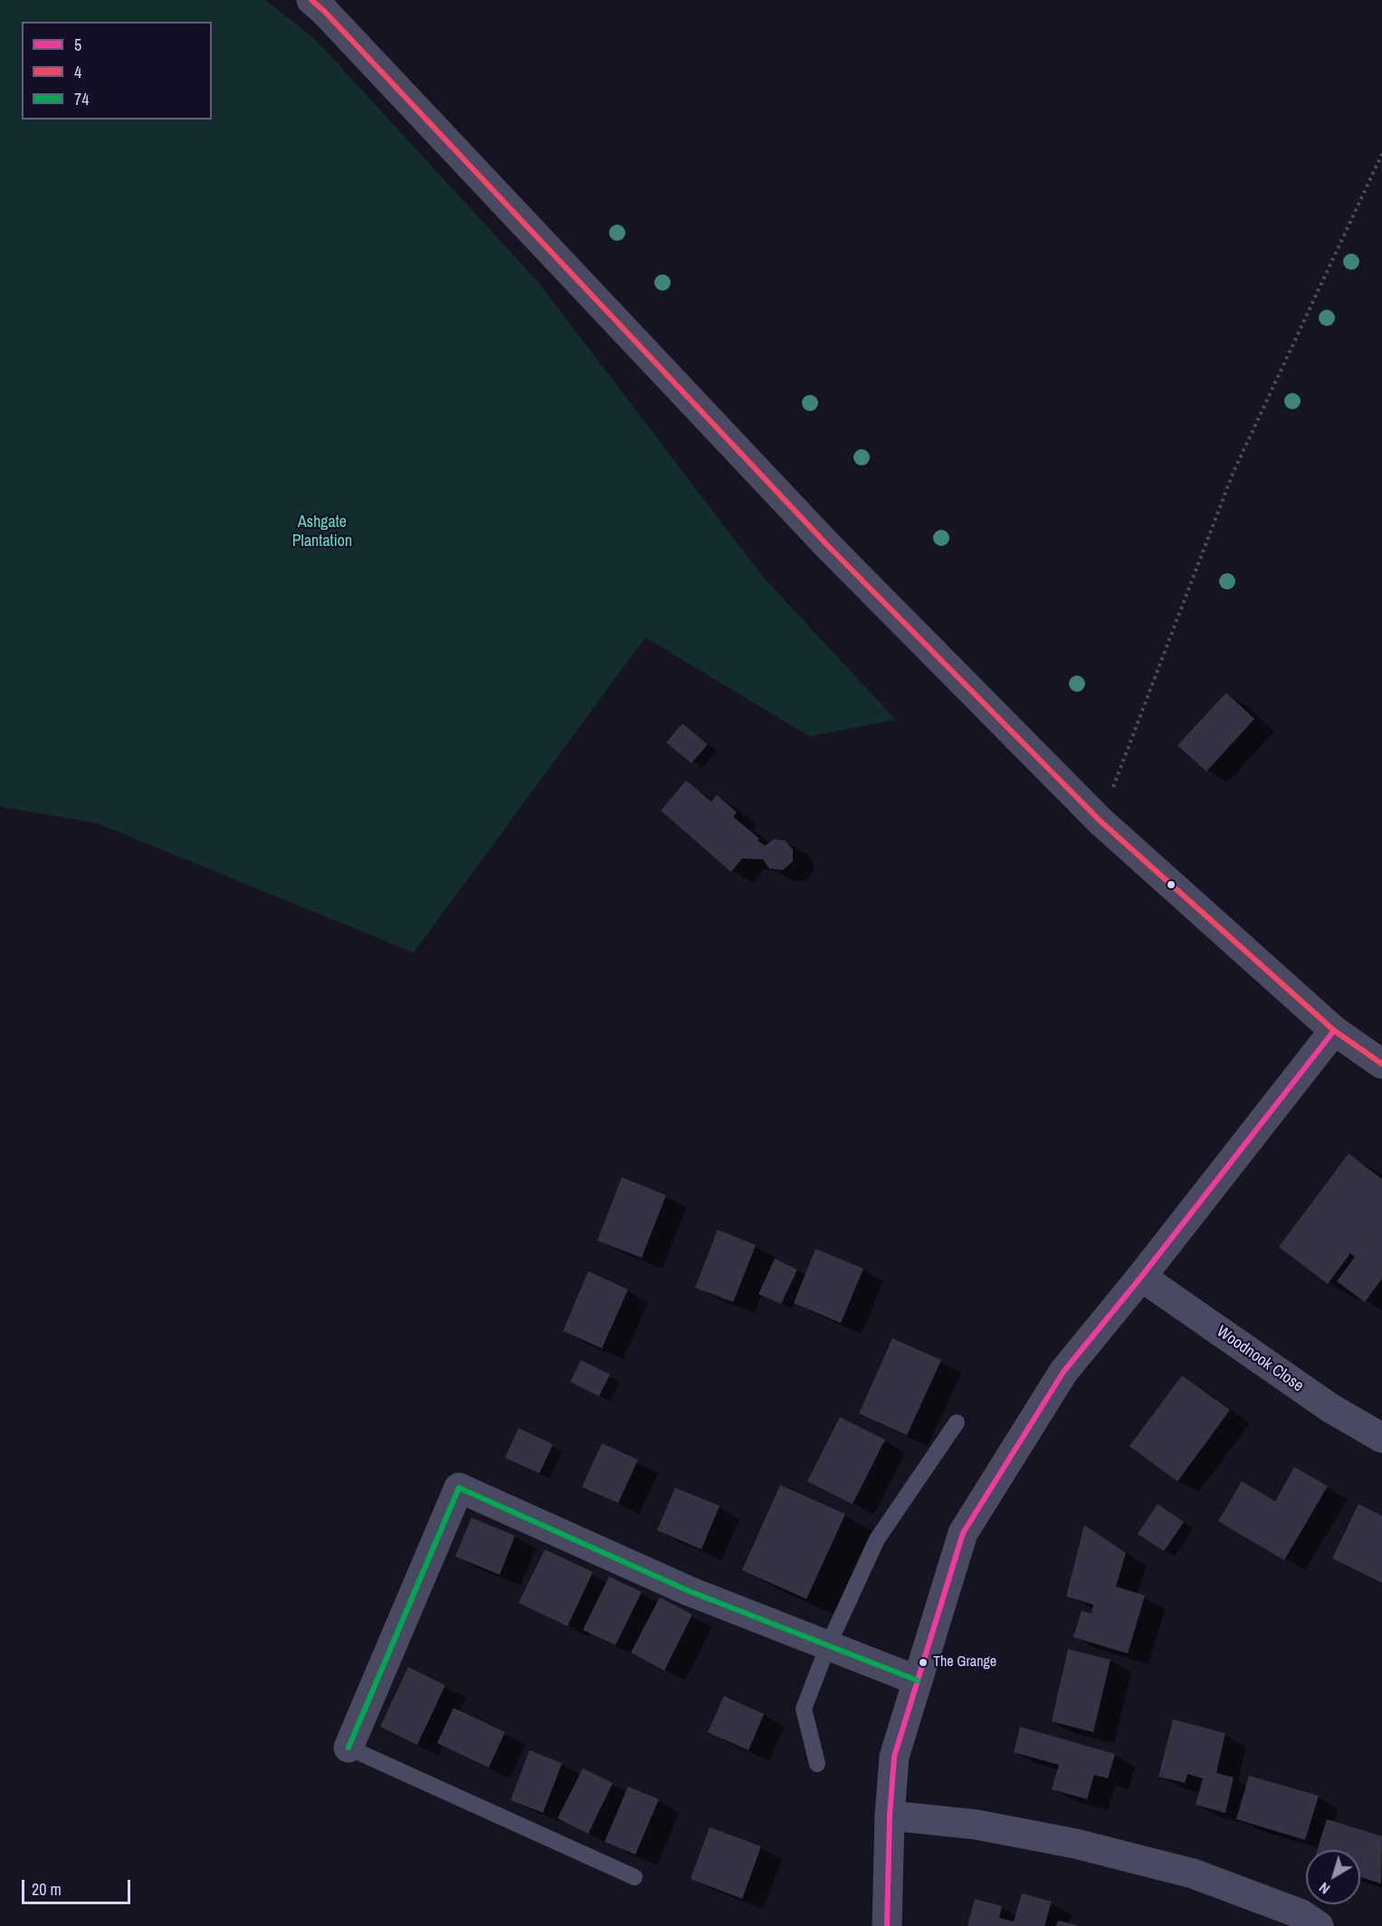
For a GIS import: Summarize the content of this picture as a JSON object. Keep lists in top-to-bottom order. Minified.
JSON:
{"streets":{"street":["Woodnook Close"]},"parks":["Ashgate Plantation"],"places":["The Grange"],"lines":["transit line 4","transit line 5","transit line 74"],"legend":["5","4","74"],"scale_bar":"20 m","north":"bottom left"}
